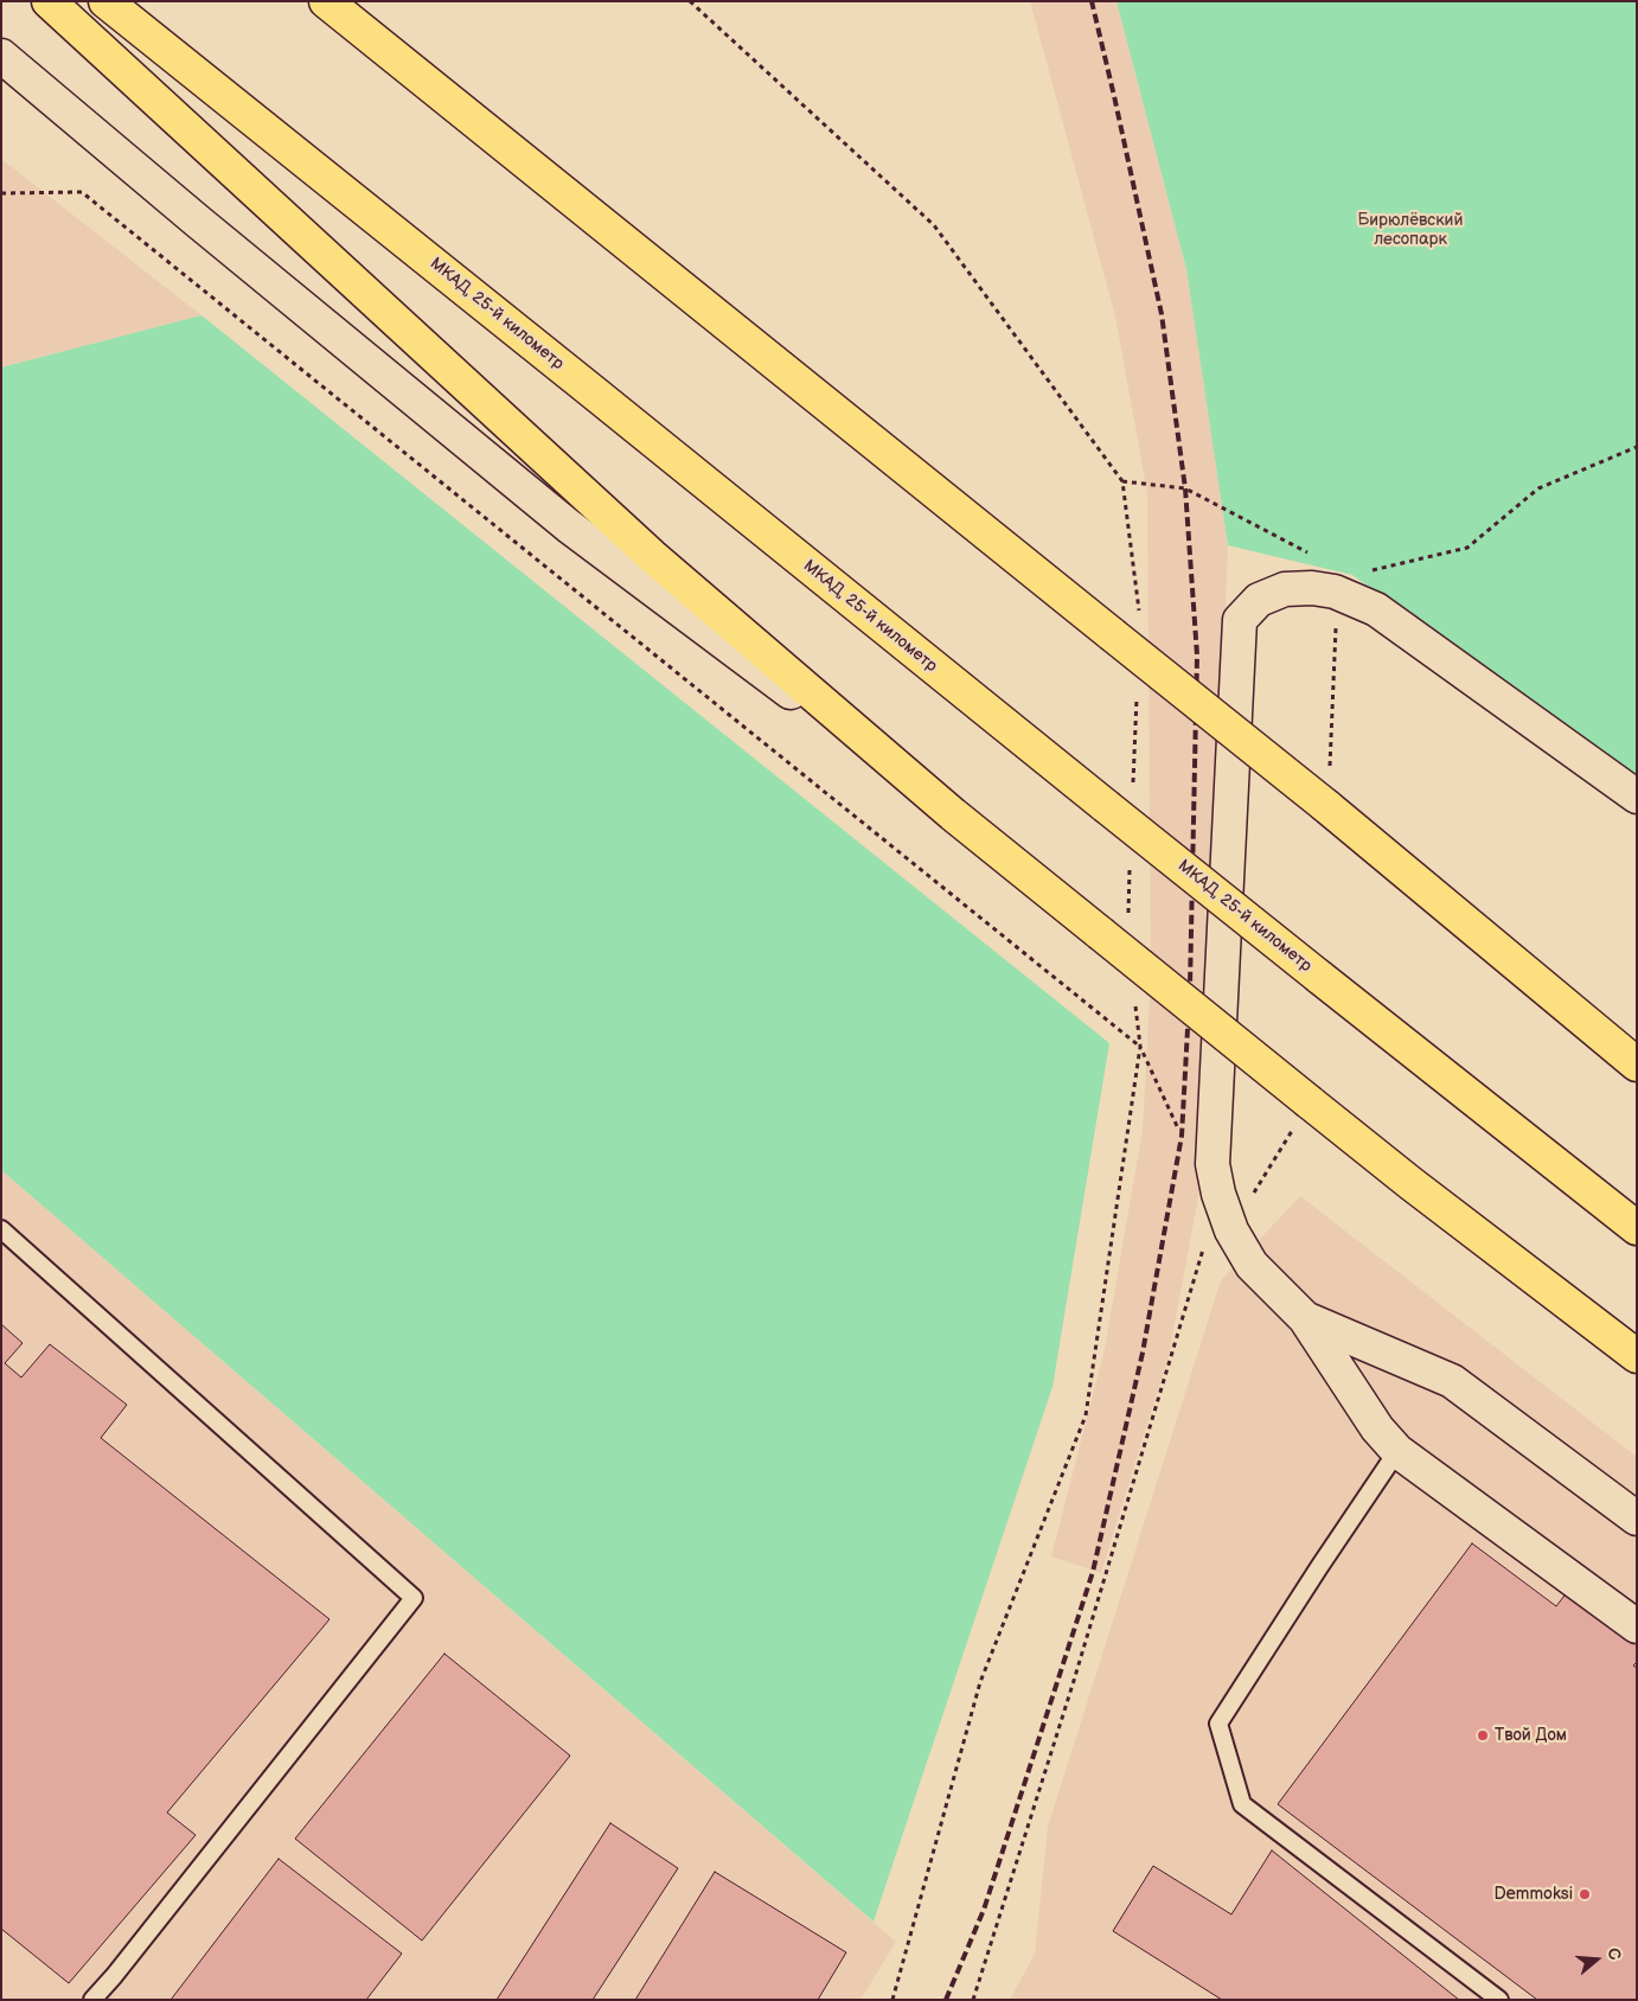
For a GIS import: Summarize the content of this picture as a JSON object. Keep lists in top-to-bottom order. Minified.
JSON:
{"streets":{"main road":["МКАД, 25-й километр"]},"parks":["Бирюлёвский лесопарк"],"places":["Твой Дом","Demmoksi"],"north":"right"}
